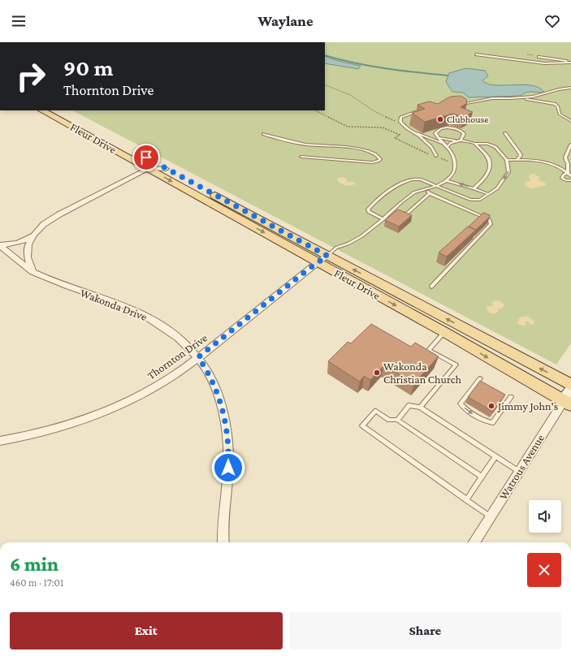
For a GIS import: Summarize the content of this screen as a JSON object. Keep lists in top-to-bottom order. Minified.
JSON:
{"streets":{"main road":["Fleur Drive"],"street":["Wakonda Drive","Thornton Drive","Watrous Avenue"]},"crossings":[["Fleur Drive","Thornton Drive"],["Fleur Drive","Watrous Avenue"],["Wakonda Drive","Thornton Drive"]],"places":["Clubhouse","Wakonda Christian Church","Jimmy John's"],"page":{"header":"Waylane","turn":["90 m","Thornton Drive"],"heading":["6 min","460 m · 17:01"],"buttons":["Exit","Share"]}}
